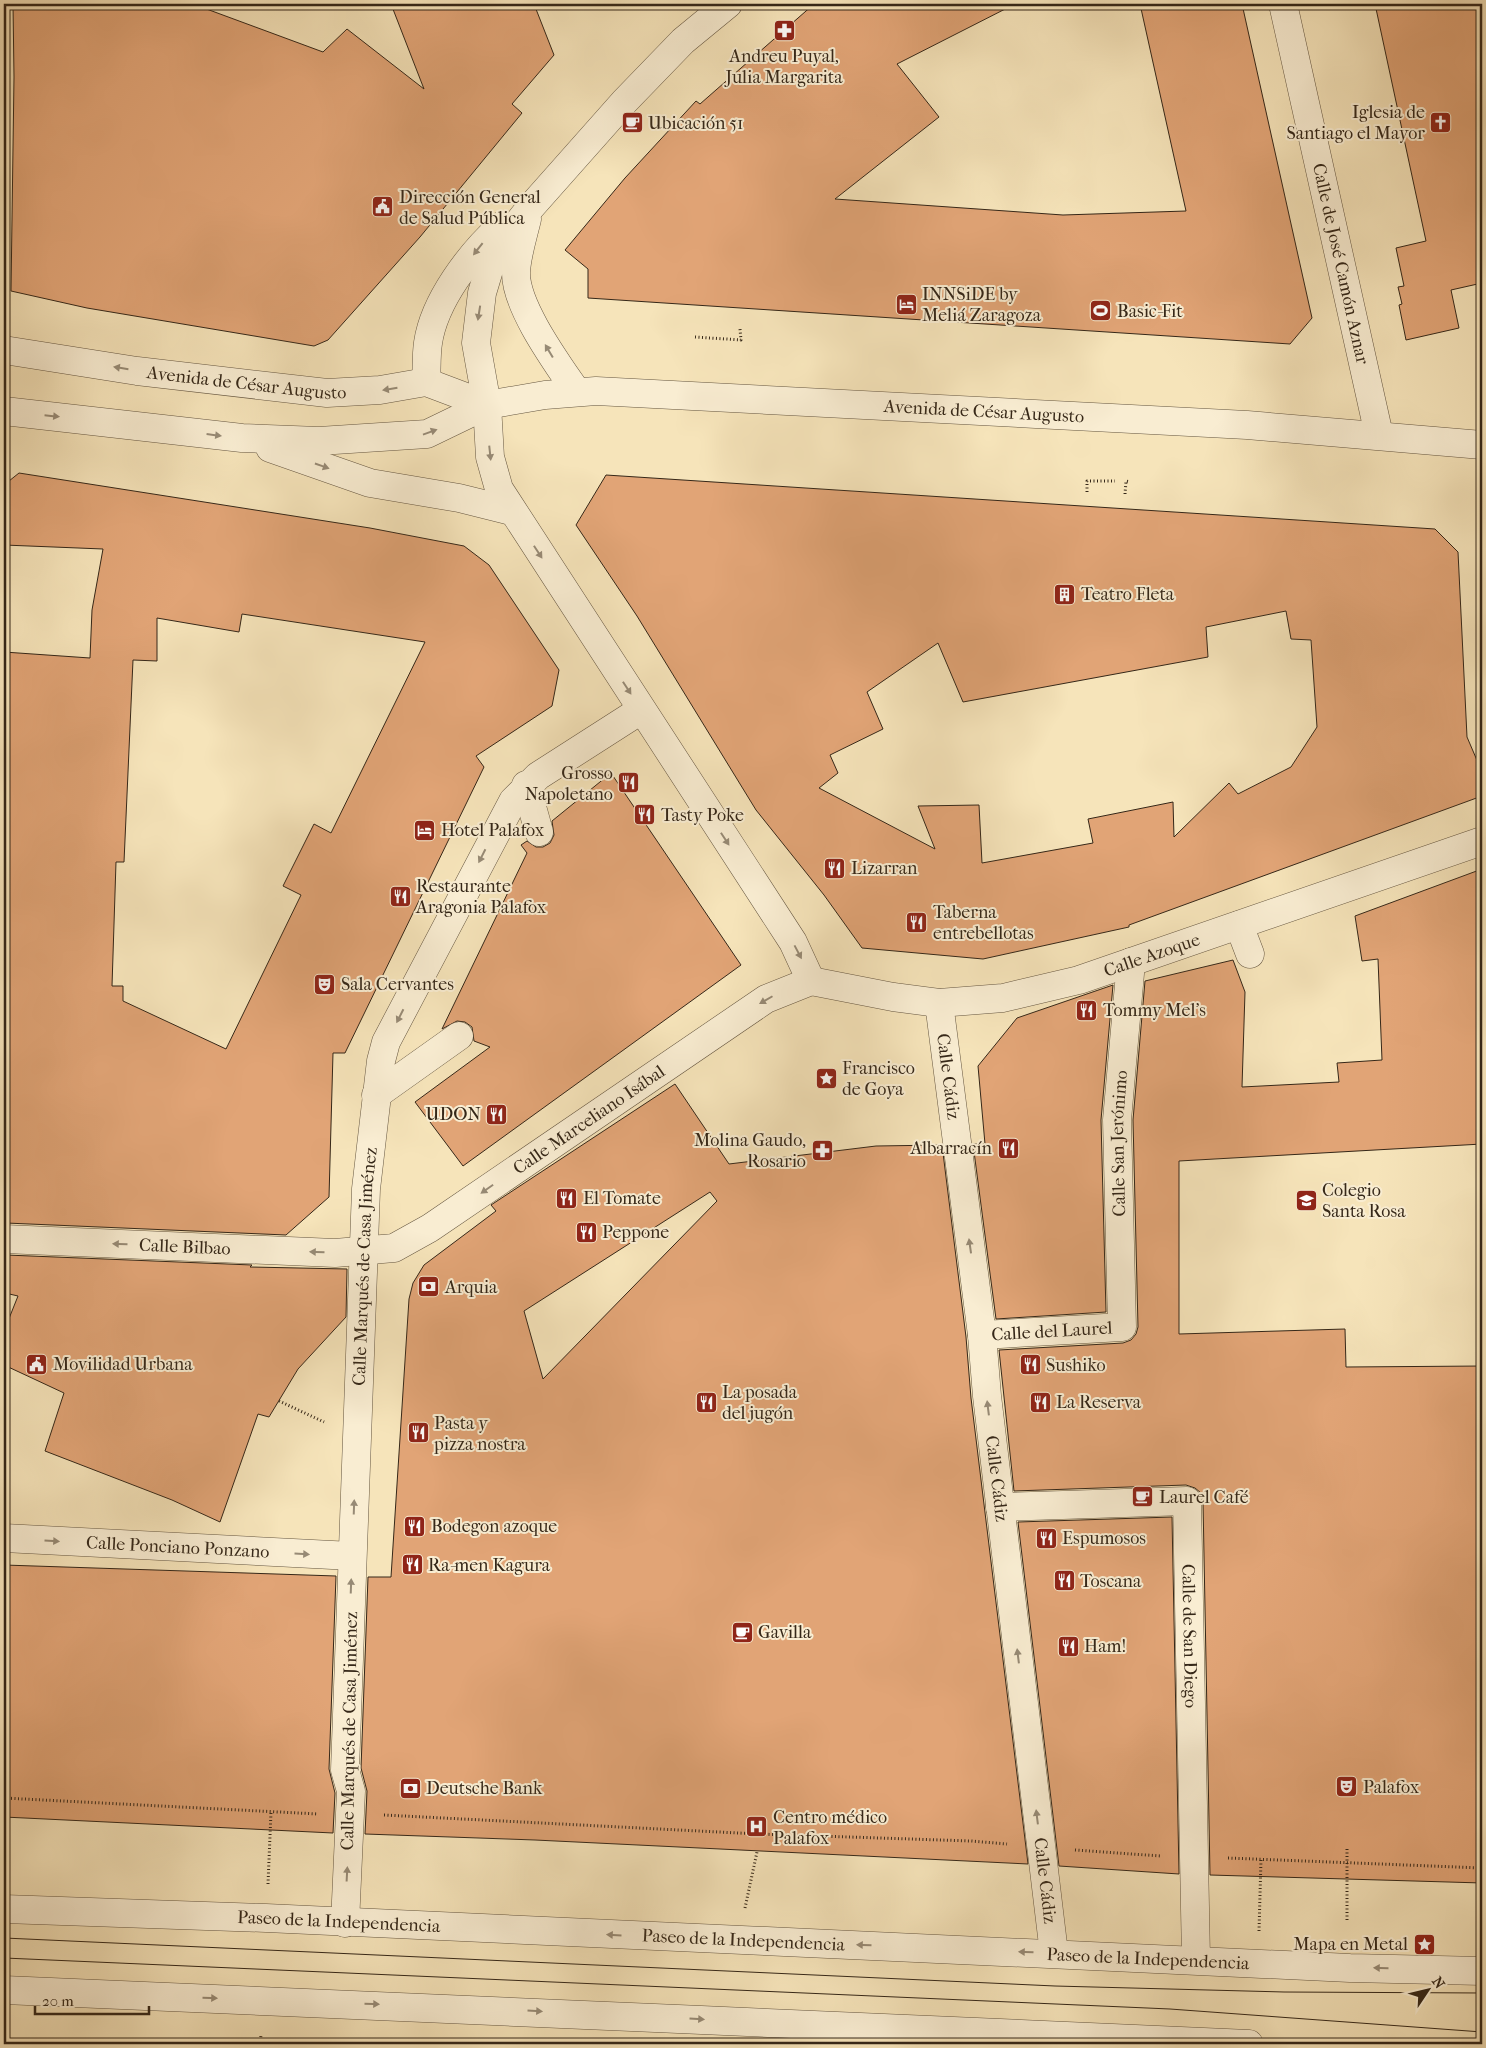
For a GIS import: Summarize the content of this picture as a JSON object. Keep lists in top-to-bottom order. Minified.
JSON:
{"streets":{"street":["Calle de José Camón Aznar","Avenida de César Augusto","Calle Azoque","Calle Cádiz","Calle Marceliano Isábal","Calle San Jerónimo","Calle Bilbao","Calle Marqués de Casa Jiménez","Calle del Laurel","Calle Ponciano Ponzano","Calle de San Diego","Paseo de la Independencia"]},"crossings":[["Calle de José Camón Aznar","Avenida de César Augusto"],["Calle Azoque","Calle Cádiz"],["Calle Azoque","Calle Marceliano Isábal"],["Calle Azoque","Calle San Jerónimo"],["Calle Cádiz","Calle del Laurel"],["Calle Cádiz","Calle de San Diego"],["Calle Cádiz","Paseo de la Independencia"],["Calle Marceliano Isábal","Calle Bilbao"],["Calle Marceliano Isábal","Calle Marqués de Casa Jiménez"],["Calle San Jerónimo","Calle del Laurel"],["Calle Bilbao","Calle Marqués de Casa Jiménez"],["Calle Marqués de Casa Jiménez","Calle Ponciano Ponzano"],["Calle Marqués de Casa Jiménez","Paseo de la Independencia"],["Calle de San Diego","Paseo de la Independencia"]],"one_way":["Calle Cádiz","Calle Marceliano Isábal","Calle Bilbao","Calle Ponciano Ponzano"],"places":{"pharmacy":["Andreu Puyal, Julia Margarita","Molina Gaudo, Rosario"],"church":["Iglesia de Santiago el Mayor"],"cafe":["Ubicación 51","Laurel Café","Gavilla"],"public building":["Dirección General de Salud Pública","Movilidad Urbana"],"hotel":["INNSiDE by Meliá Zaragoza","Hotel Palafox"],"sports":["Basic-Fit"],"building":["Teatro Fleta"],"restaurant":["Grosso Napoletano","Tasty Poke","Lizarran","Restaurante Aragonia Palafox","Taberna entrebellotas","Tommy Mel's","UDON","Albarracín","El Tomate","Peppone","Sushiko","La posada del jugón","La Reserva","Pasta y pizza nostra","Bodegon azoque","Espumosos","Ra-men Kagura","Toscana","Ham!"],"theatre":["Sala Cervantes","Palafox"],"place":["Francisco de Goya","Mapa en Metal"],"school or university":["Colegio Santa Rosa"],"bank":["Arquia","Deutsche Bank"],"hospital":["Centro médico Palafox"]},"scale_bar":"20 m","north":"top right"}
